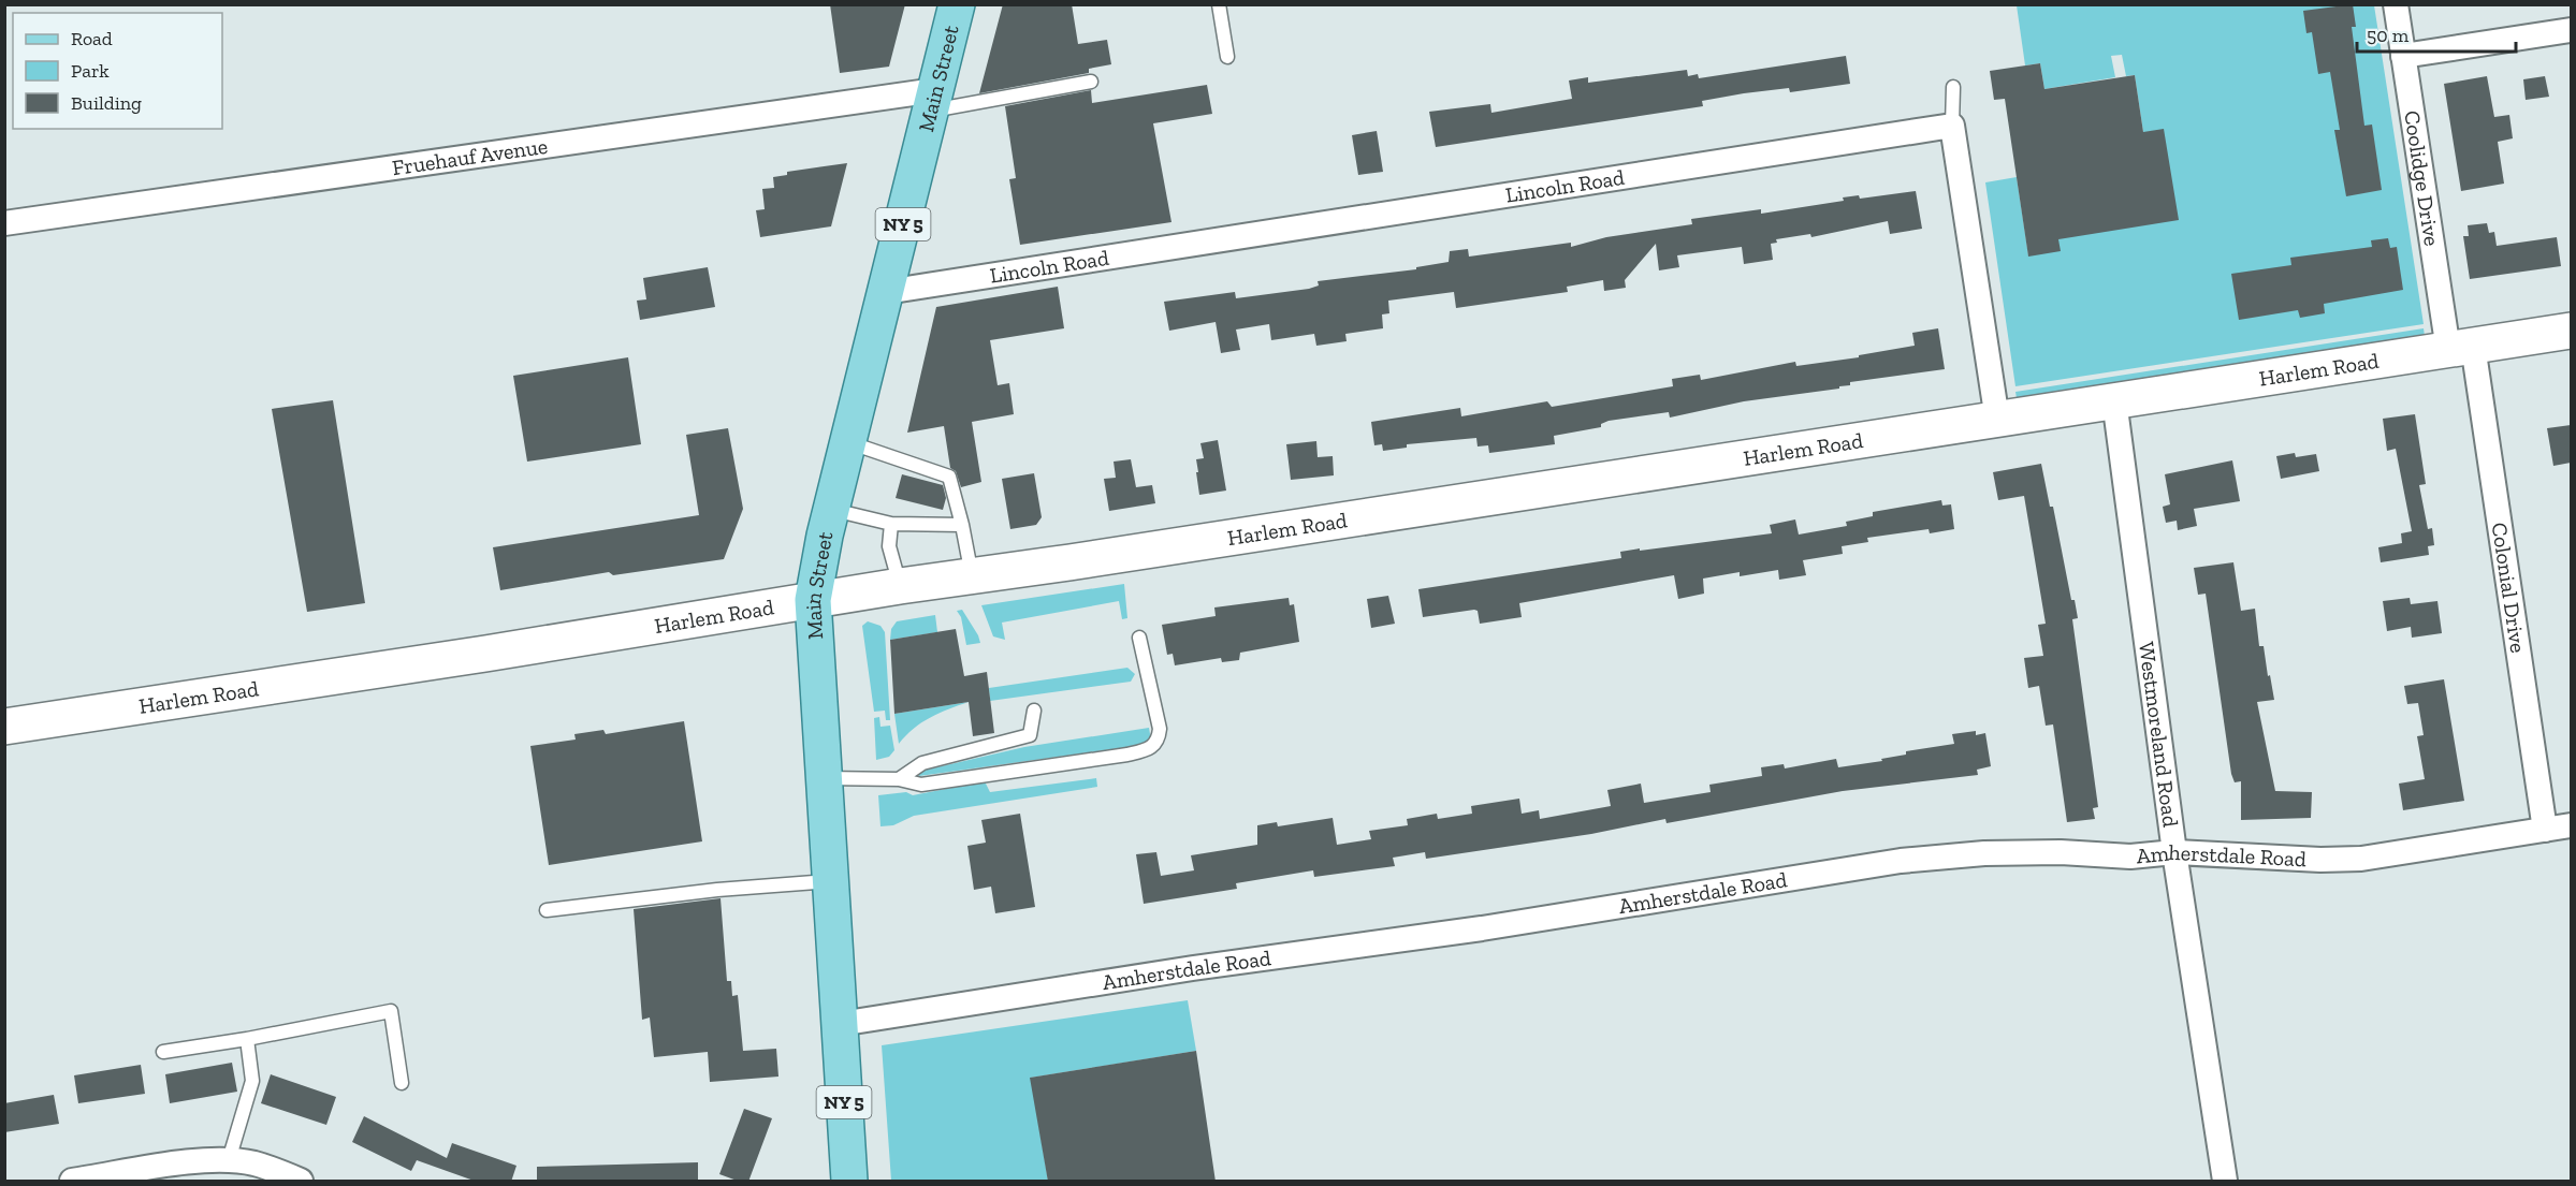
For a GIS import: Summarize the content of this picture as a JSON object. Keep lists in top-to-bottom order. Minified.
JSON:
{"streets":{"main road":["Main Street","NY 5","Harlem Road"],"street":["Fruehauf Avenue","Coolidge Drive","Lincoln Road","Colonial Drive","Westmoreland Road","Amherstdale Road"]},"crossings":[["Main Street","Fruehauf Avenue"],["Main Street","Lincoln Road"],["Main Street","Harlem Road"],["Main Street","Amherstdale Road"],["Coolidge Drive","Harlem Road"],["Coolidge Drive","Colonial Drive"],["Harlem Road","Colonial Drive"],["Harlem Road","Westmoreland Road"],["Colonial Drive","Amherstdale Road"],["Westmoreland Road","Amherstdale Road"]],"legend":["Road","Park","Building"],"scale_bar":"50 m"}
